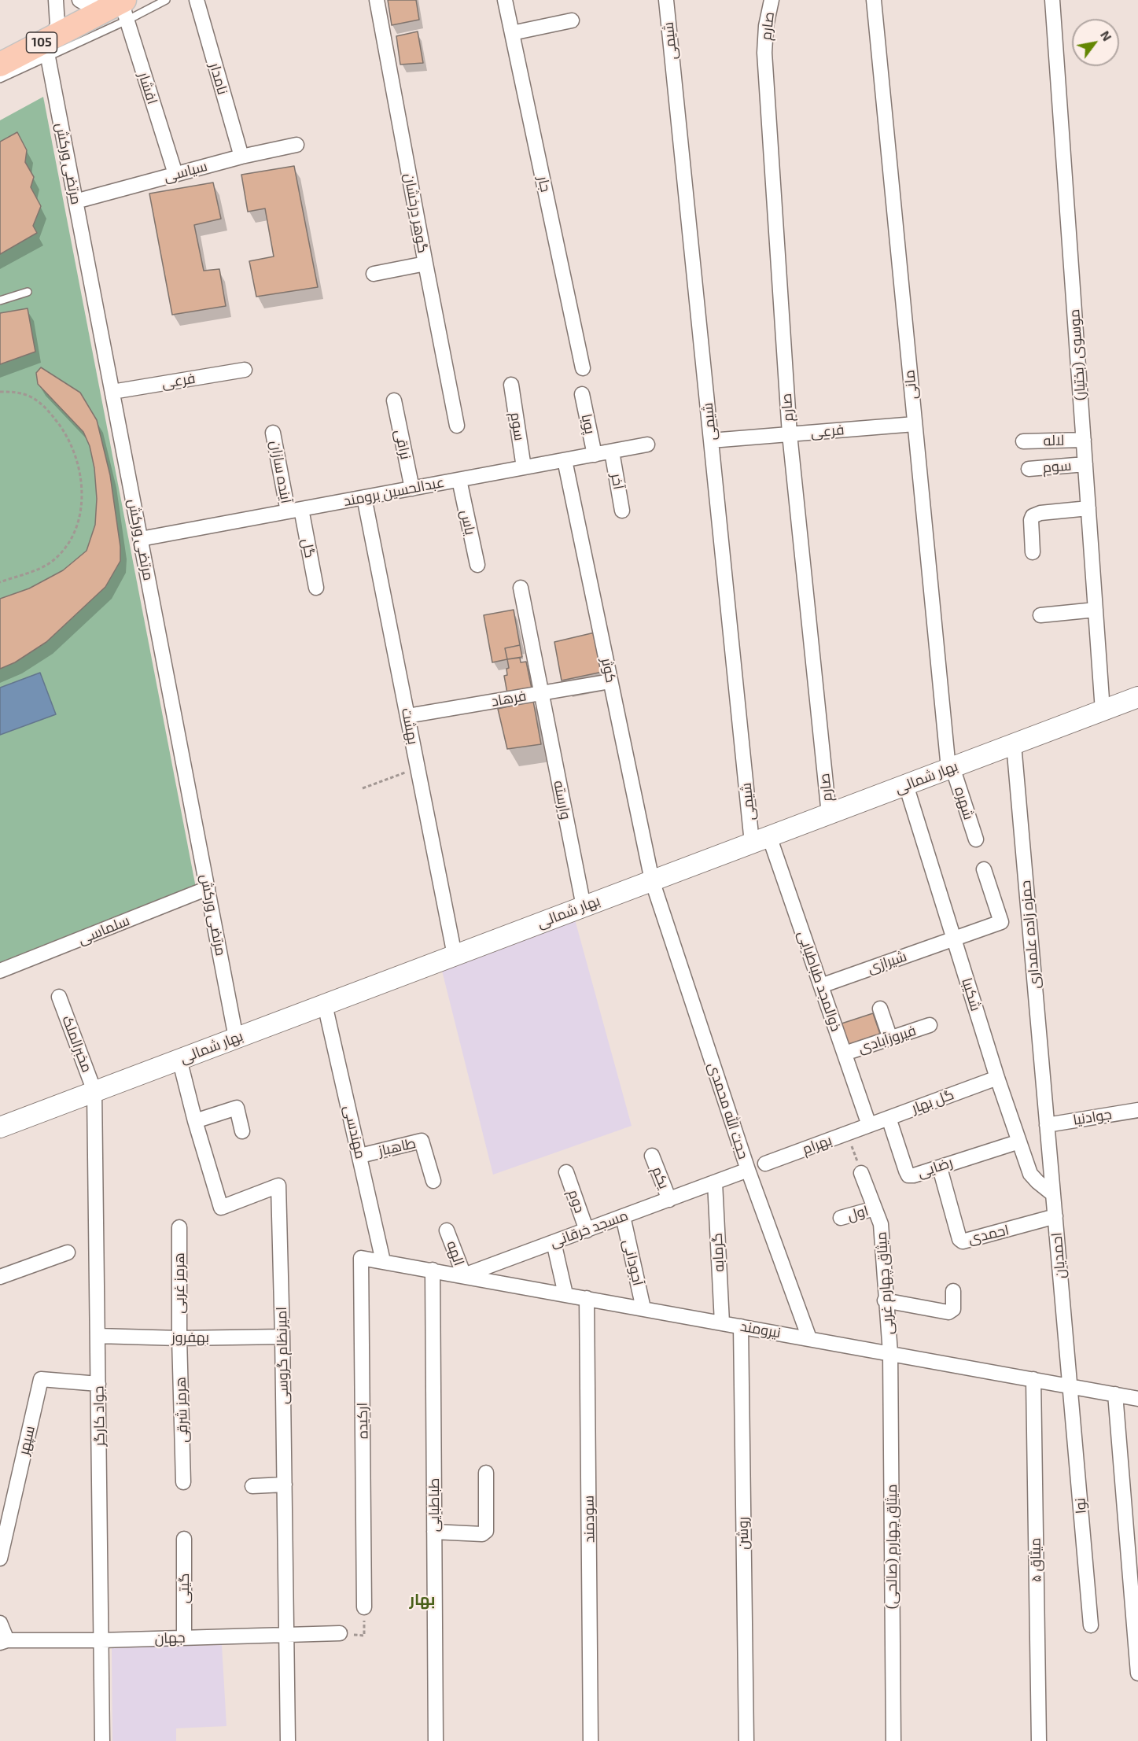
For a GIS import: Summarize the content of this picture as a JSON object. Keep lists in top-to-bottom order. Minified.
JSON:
{"streets":{"main road":["105","بهار شمالی"],"street":["صارم","شیمی","نامدار","افشار","مرتضی ورکش","سیاسی","جار","گوهر درخشان","موسوی (بختیار)","فرعی","مانی","پویا","سوم","لاله","نراقی","آینده سازان","آخر","عبدالحسین برومند","یاس","گل","کوثر","فرهاد","بهشت","وارسته","شهره","سلماسی","حمزه زاده علمداری","شیرازی","ذوالمجد طباطبایی","شکیبا","فیروزآبادی","مخبرالملک","گل بهار","حجت الله محمدی","جوادنیا","مهندسی","بهرام","طاهباز","رضایی","یکم","دوم","اول","مسجد خرقانی","احمدی","گرمابه","الهه","احمدیان","آجودانی","هرمز غربی","میثاق چهارم غربی","نیرومند","بهفروز","امیرنظام گروسی","هرمز شرقی","جواد کارگر","ارکیده","سپهر","طباطبایی","نوا","سودمند","روشن","میثاق چهارم (صالحی)","میثاق ۵","گیتی","جهان"]},"crossings":[["صارم","فرعی"],["صارم","بهار شمالی"],["شیمی","فرعی"],["شیمی","بهار شمالی"],["شیمی","ذوالمجد طباطبایی"],["105","افشار"],["105","مرتضی ورکش"],["نامدار","سیاسی"],["افشار","سیاسی"],["مرتضی ورکش","سیاسی"],["مرتضی ورکش","فرعی"],["مرتضی ورکش","عبدالحسین برومند"],["مرتضی ورکش","بهار شمالی"],["مرتضی ورکش","سلماسی"],["موسوی (بختیار)","سوم"],["موسوی (بختیار)","لاله"],["موسوی (بختیار)","بهار شمالی"],["فرعی","مانی"],["مانی","بهار شمالی"],["مانی","شهره"],["پویا","عبدالحسین برومند"],["سوم","عبدالحسین برومند"],["نراقی","عبدالحسین برومند"],["آینده سازان","عبدالحسین برومند"],["آینده سازان","گل"],["آخر","عبدالحسین برومند"],["عبدالحسین برومند","یاس"],["عبدالحسین برومند","گل"],["عبدالحسین برومند","کوثر"],["عبدالحسین برومند","بهشت"],["کوثر","فرهاد"],["کوثر","بهار شمالی"],["کوثر","حجت الله محمدی"],["فرهاد","بهشت"],["فرهاد","وارسته"],["بهشت","بهار شمالی"],["بهار شمالی","وارسته"],["بهار شمالی","شهره"],["بهار شمالی","حمزه زاده علمداری"],["بهار شمالی","ذوالمجد طباطبایی"],["بهار شمالی","شکیبا"],["بهار شمالی","مخبرالملک"],["بهار شمالی","حجت الله محمدی"],["بهار شمالی","مهندسی"],["بهار شمالی","امیرنظام گروسی"],["بهار شمالی","جواد کارگر"],["حمزه زاده علمداری","جوادنیا"],["حمزه زاده علمداری","احمدیان"],["شیرازی","ذوالمجد طباطبایی"],["شیرازی","شکیبا"],["ذوالمجد طباطبایی","فیروزآبادی"],["ذوالمجد طباطبایی","گل بهار"],["ذوالمجد طباطبایی","بهرام"],["شکیبا","گل بهار"],["شکیبا","رضایی"],["شکیبا","احمدیان"],["مخبرالملک","جواد کارگر"],["گل بهار","بهرام"],["گل بهار","رضایی"],["حجت الله محمدی","مسجد خرقانی"],["حجت الله محمدی","نیرومند"],["جوادنیا","احمدیان"],["مهندسی","طاهباز"],["مهندسی","نیرومند"],["مهندسی","ارکیده"],["یکم","مسجد خرقانی"],["دوم","مسجد خرقانی"],["اول","میثاق چهارم غربی"],["مسجد خرقانی","گرمابه"],["مسجد خرقانی","الهه"],["مسجد خرقانی","آجودانی"],["مسجد خرقانی","نیرومند"],["احمدی","احمدیان"],["گرمابه","نیرومند"],["الهه","نیرومند"],["احمدیان","نیرومند"],["احمدیان","نوا"],["آجودانی","نیرومند"],["هرمز غربی","بهفروز"],["هرمز غربی","هرمز شرقی"],["میثاق چهارم غربی","نیرومند"],["میثاق چهارم غربی","میثاق چهارم (صالحی)"],["نیرومند","ارکیده"],["نیرومند","طباطبایی"],["نیرومند","نوا"],["نیرومند","سودمند"],["نیرومند","روشن"],["نیرومند","میثاق چهارم (صالحی)"],["نیرومند","میثاق ۵"],["بهفروز","امیرنظام گروسی"],["بهفروز","هرمز شرقی"],["بهفروز","جواد کارگر"],["امیرنظام گروسی","جهان"],["جواد کارگر","سپهر"],["جواد کارگر","جهان"],["گیتی","جهان"]],"districts":["بهار"],"north":"top right"}
